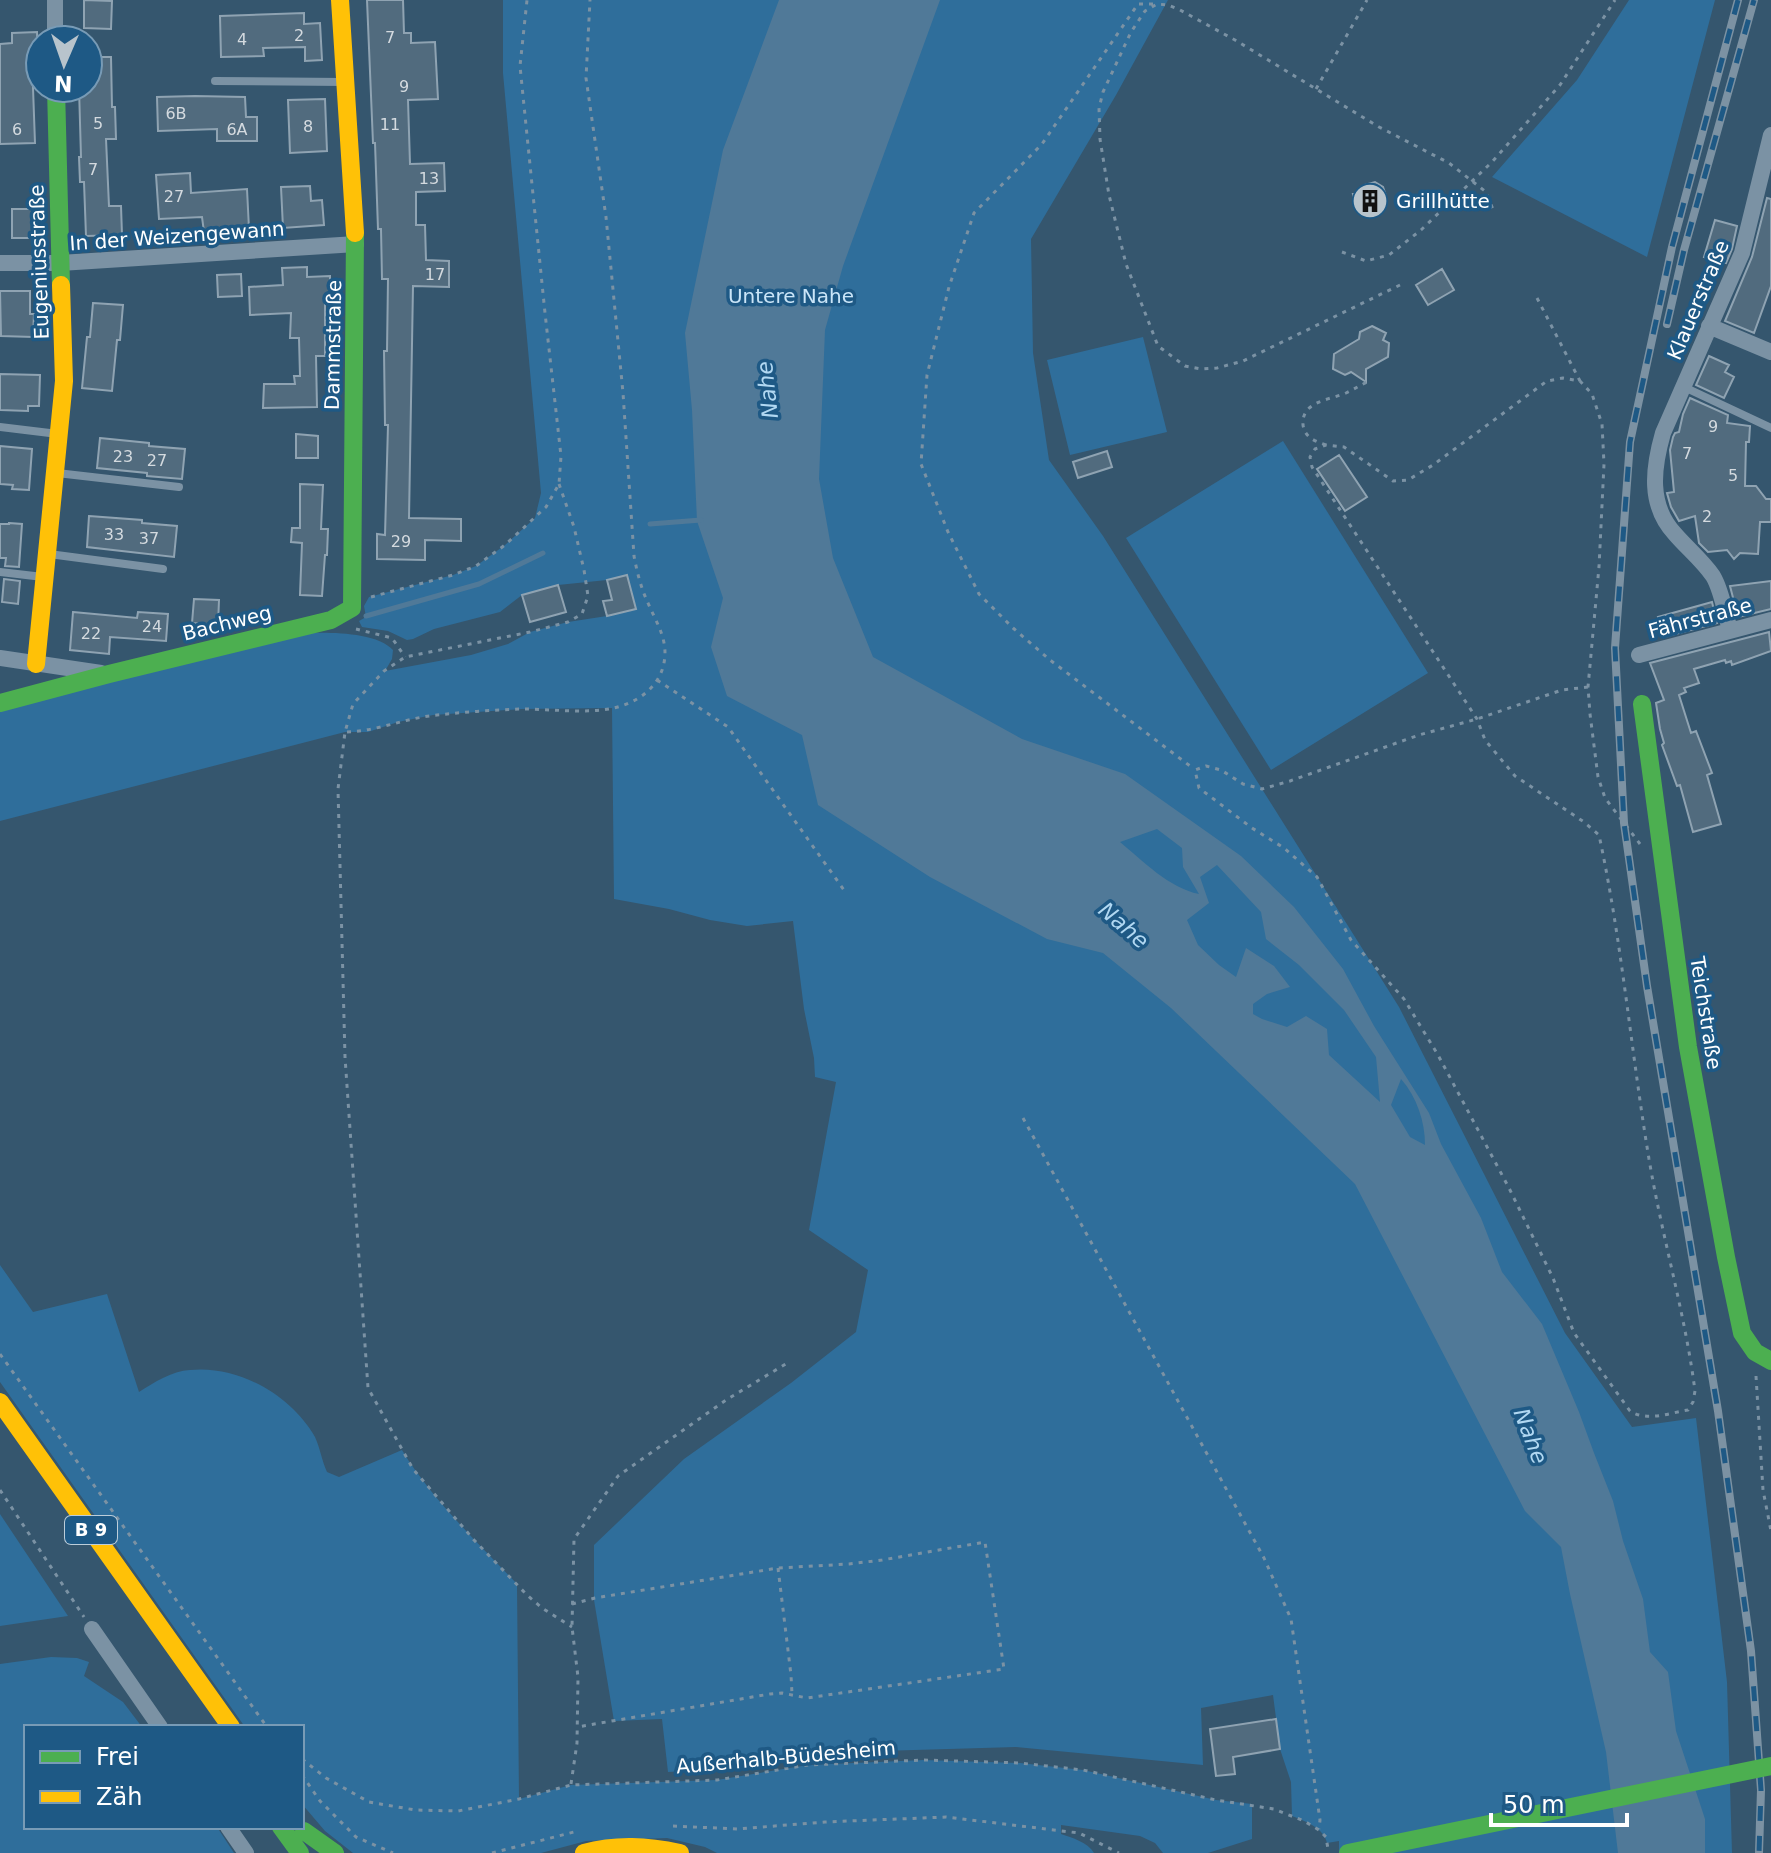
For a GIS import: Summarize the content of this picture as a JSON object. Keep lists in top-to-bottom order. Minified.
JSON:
{"streets":{"main road":["Eugeniusstraße","Dammstraße","Bachweg","Teichstraße","B 9"],"street":["In der Weizengewann","Klauerstraße","Fährstraße"],"path":["Außerhalb-Büdesheim"]},"crossings":[["In der Weizengewann","Eugeniusstraße"],["In der Weizengewann","Dammstraße"],["Eugeniusstraße","Bachweg"],["Klauerstraße","Fährstraße"],["Dammstraße","Bachweg"]],"water":["Nahe"],"parks":["Untere Nahe"],"places":{"building":["Grillhütte"]},"house_numbers":["2","7","4","9","6B","5","11","8","6","6A","7","13","27","17","9","7","23","27","5","2","33","37","29","24","22"],"legend":["Frei","Zäh"],"scale_bar":"50 m","north":"bottom"}
